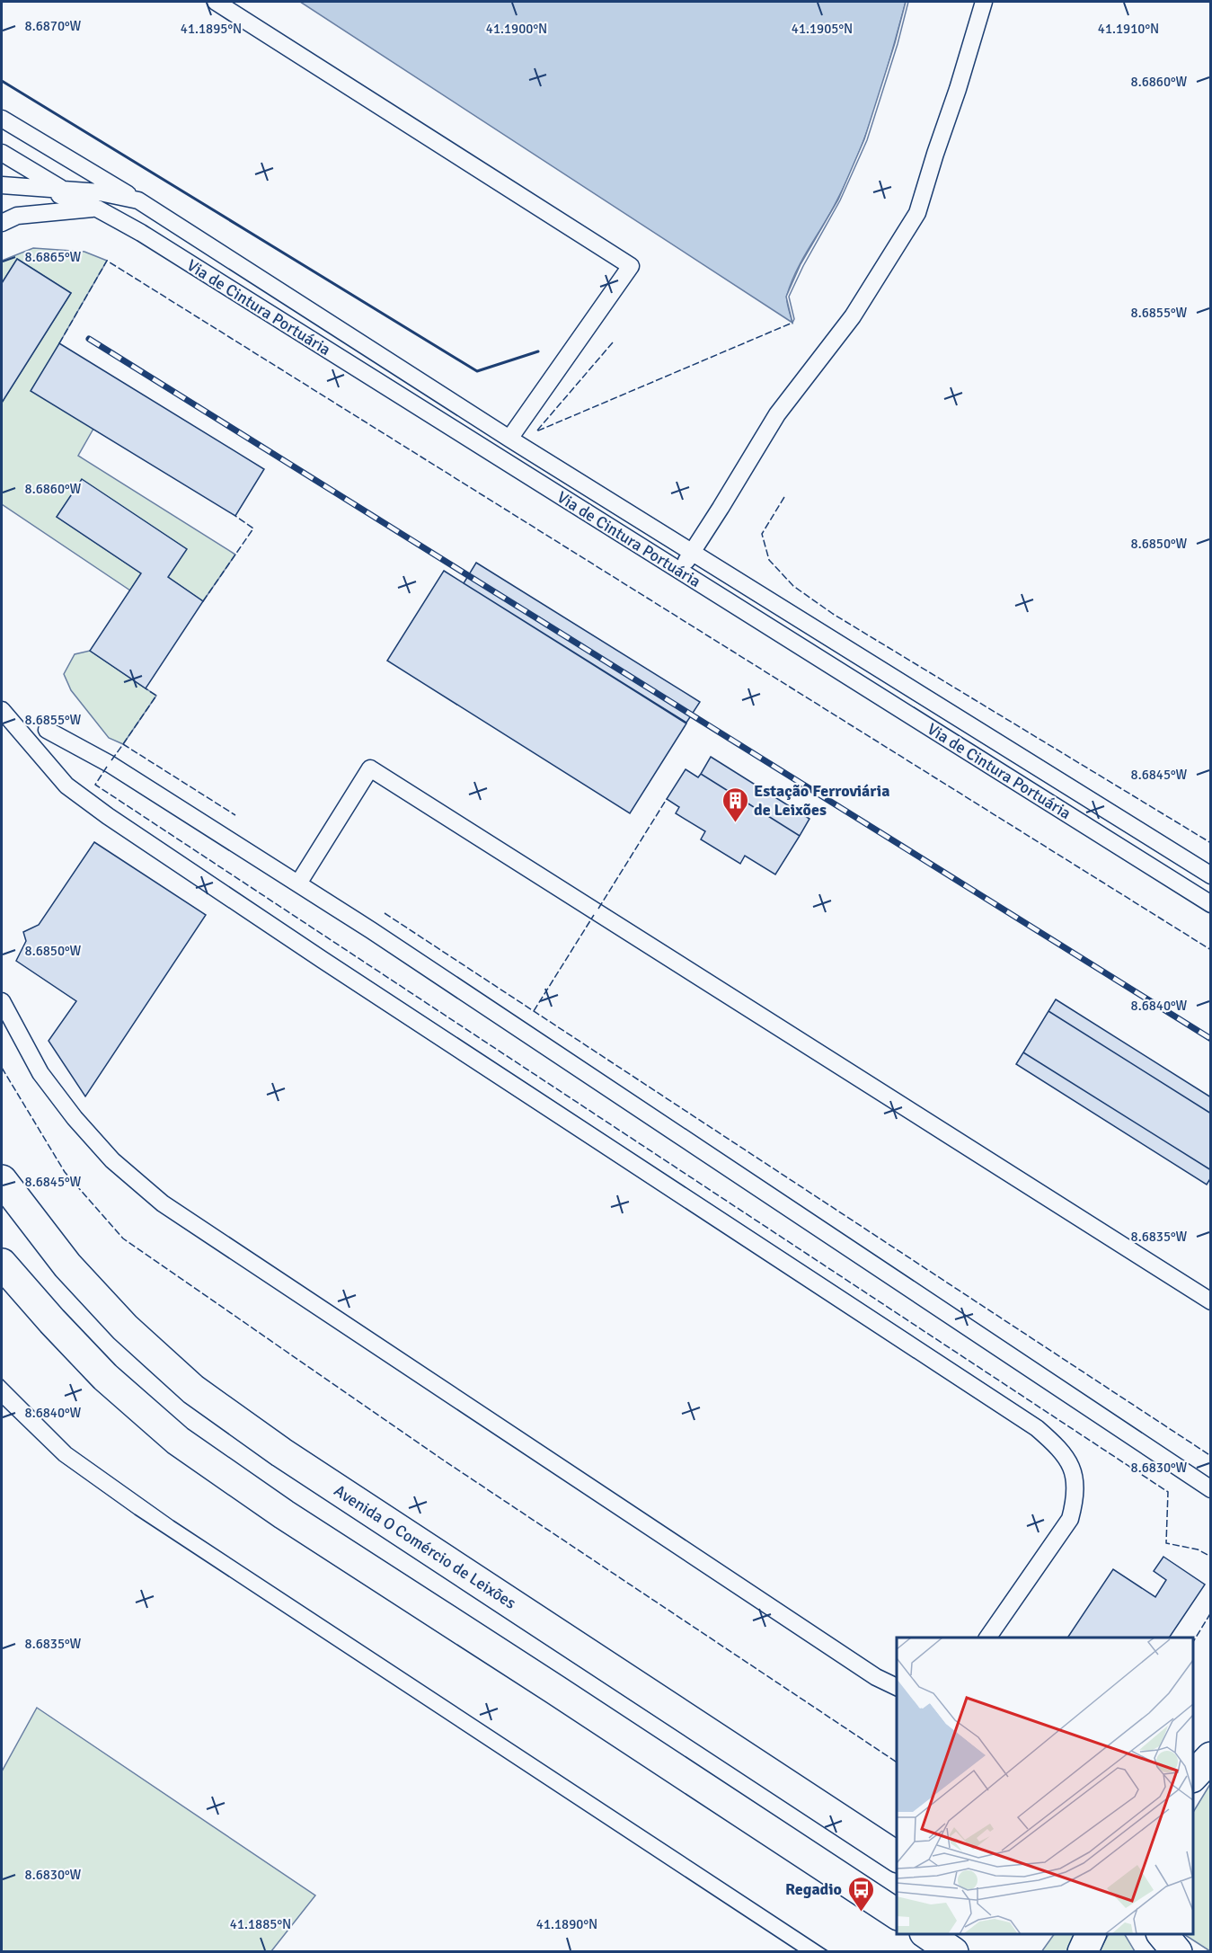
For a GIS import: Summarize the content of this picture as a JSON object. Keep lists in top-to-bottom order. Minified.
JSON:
{"streets":{"main road":["Avenida O Comércio de Leixões"],"lane":["Via de Cintura Portuária"]},"places":{"building":["Estação Ferroviária de Leixões"],"bus stop":["Regadio"]},"coordinates":["8.6870°W","41.1900°N","41.1895°N","41.1905°N","41.1910°N","8.6860°W","8.6865°W","8.6855°W","8.6850°W","8.6845°W","8.6840°W","8.6835°W","8.6830°W","41.1885°N","41.1890°N"]}
